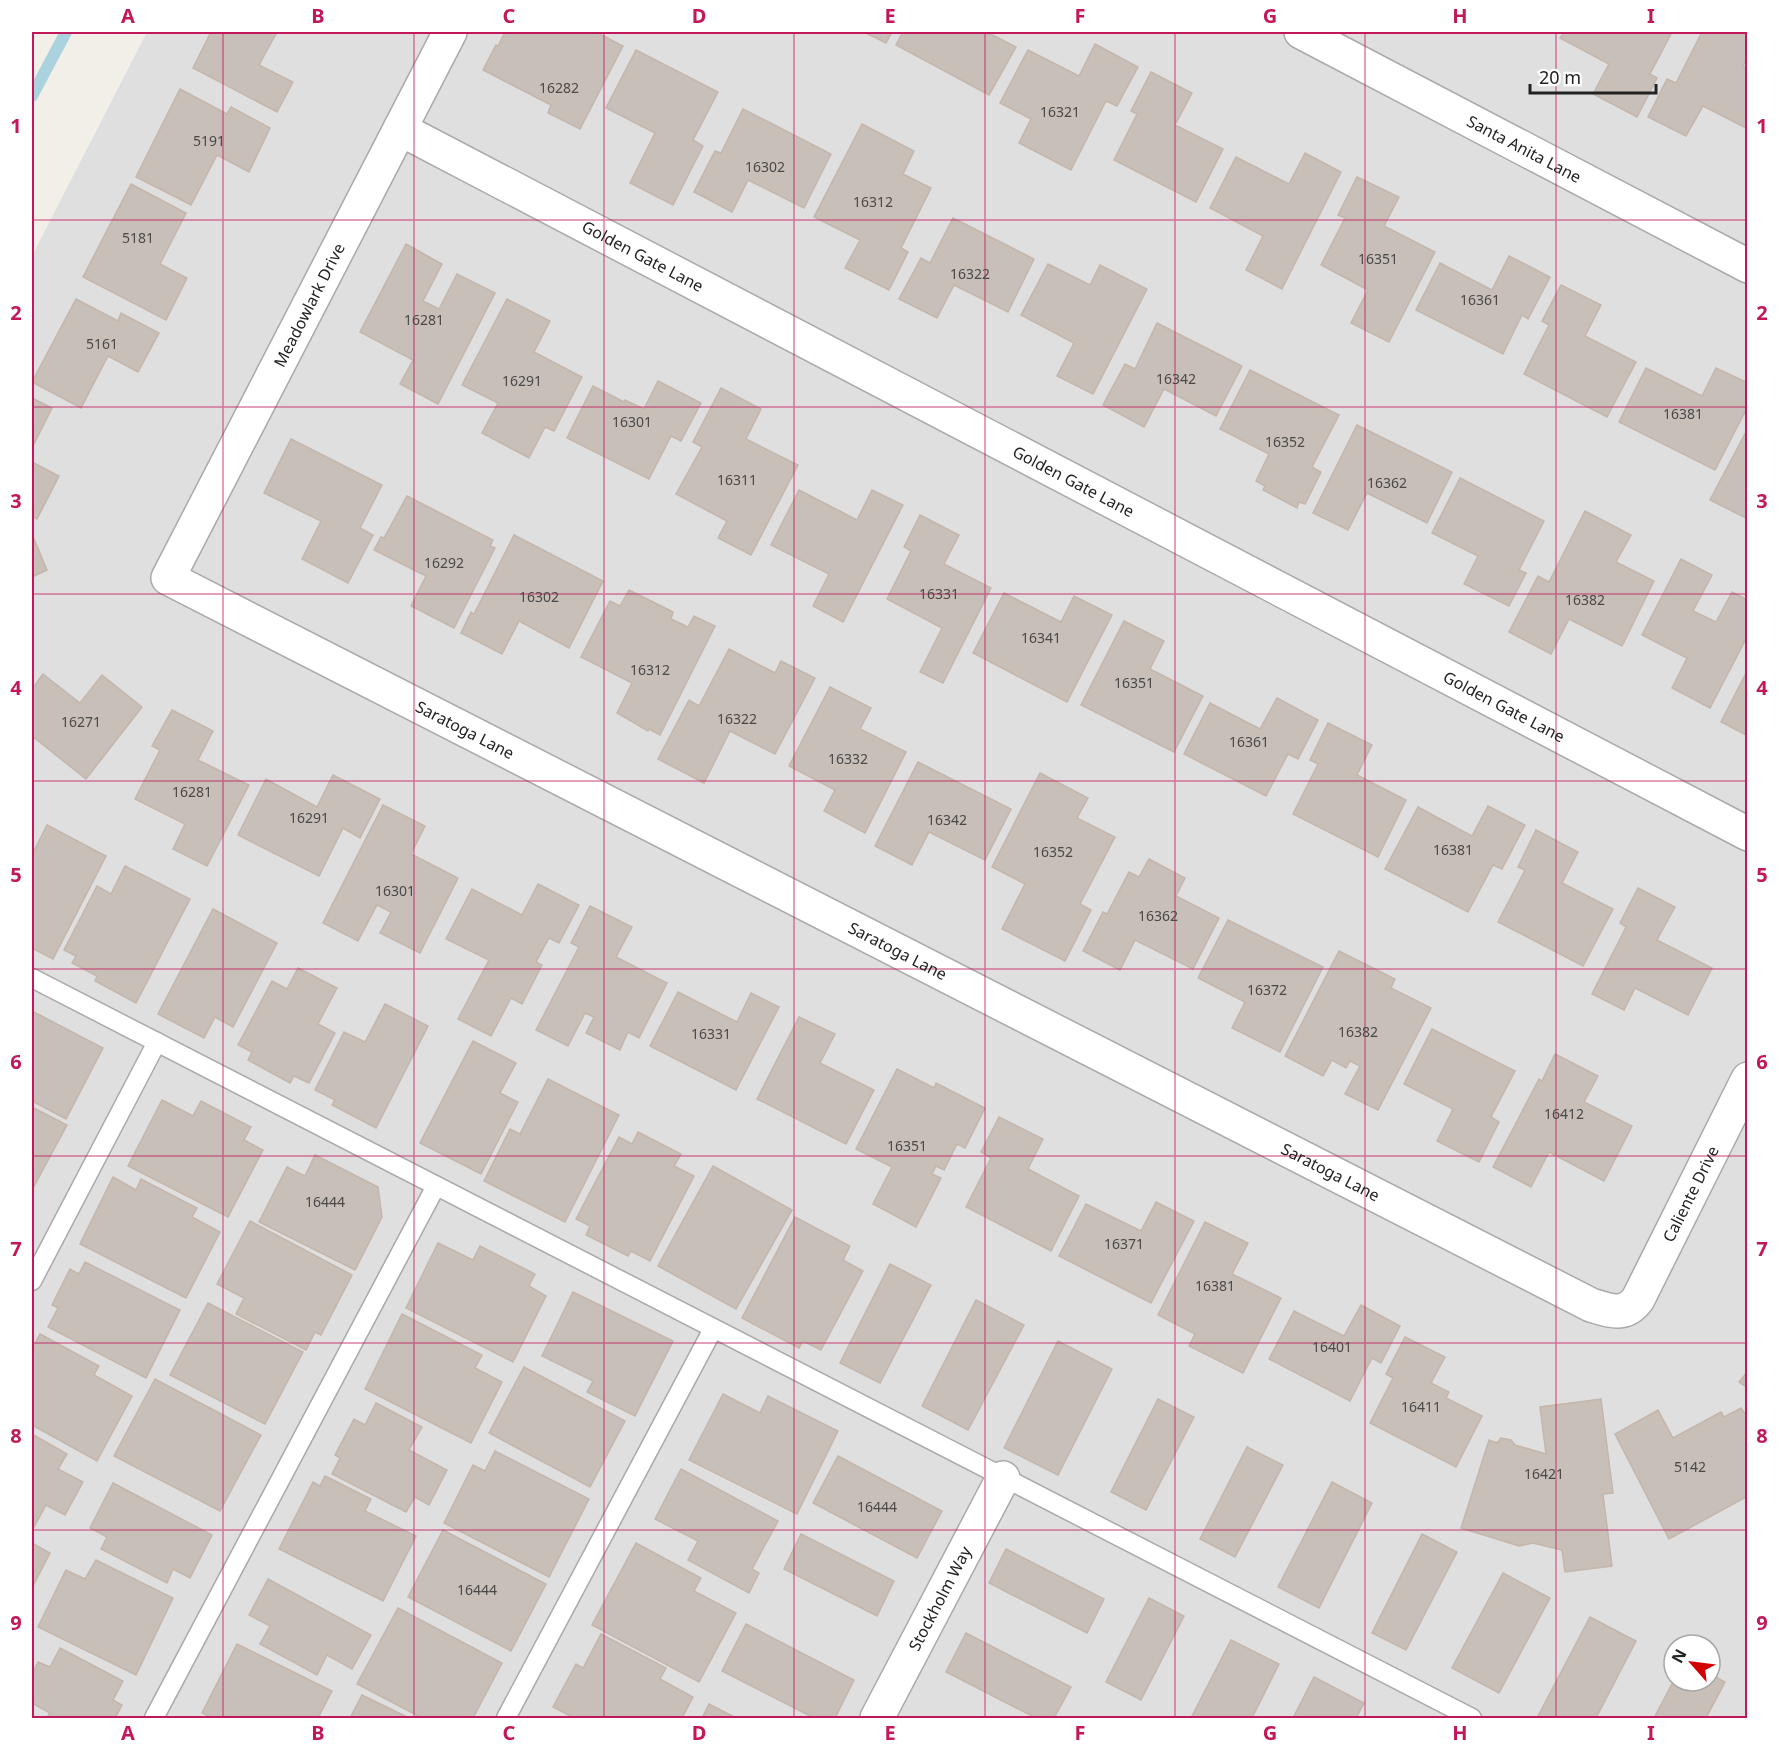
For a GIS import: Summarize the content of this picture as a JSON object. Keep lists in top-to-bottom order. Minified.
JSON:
{"streets":{"street":["Santa Anita Lane","Golden Gate Lane","Meadowlark Drive","Saratoga Lane","Caliente Drive","Stockholm Way"]},"crossings":[["Golden Gate Lane","Meadowlark Drive"],["Meadowlark Drive","Saratoga Lane"],["Saratoga Lane","Caliente Drive"]],"house_numbers":["16282","16321","5191","16302","16312","5181","16351","16322","16361","16281","5161","16342","16291","16381","16301","16352","16311","16362","16292","16331","16302","16382","16341","16312","16351","16322","16271","16361","16332","16281","16291","16342","16381","16352","16301","16362","16372","16382","16331","16412","16351","16444","16371","16381","16401","16411","5142","16421","16444","16444"],"scale_bar":"20 m","north":"top left","grid":{"columns":["A","B","C","D","E","F","G","H","I"],"rows":["1","2","3","4","5","6","7","8","9"]}}
